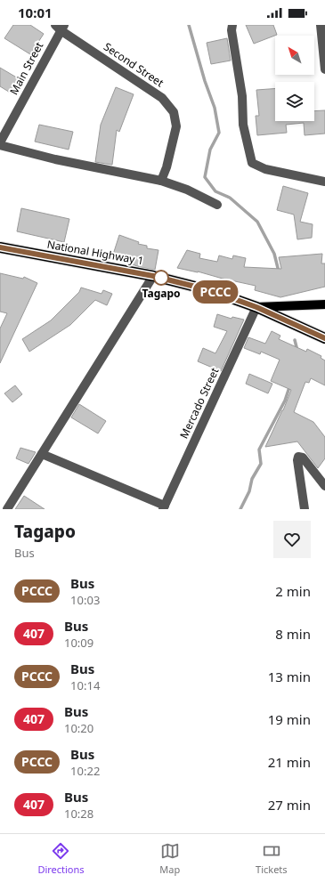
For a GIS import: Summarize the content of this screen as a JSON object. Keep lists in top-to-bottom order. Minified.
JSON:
{"streets":{"highway":["National Highway 1"],"street":["Second Street","Main Street","Mercado Street"]},"crossings":[["Second Street","Main Street"],["National Highway 1","Mercado Street"]],"places":["Tagapo"],"lines":["bus line PCCC"],"north":"top left","page":{"status":"10:01","on_map":"PCCC","heading":["Tagapo","Bus"],"list":[{"mark":"PCCC","name":"Bus","note":"10:03","value":"2 min"},{"mark":"407","name":"Bus","note":"10:09","value":"8 min"},{"mark":"PCCC","name":"Bus","note":"10:14","value":"13 min"},{"mark":"407","name":"Bus","note":"10:20","value":"19 min"},{"mark":"PCCC","name":"Bus","note":"10:22","value":"21 min"},{"mark":"407","name":"Bus","note":"10:28","value":"27 min"}],"tabs":["Directions","Map","Tickets"]}}
